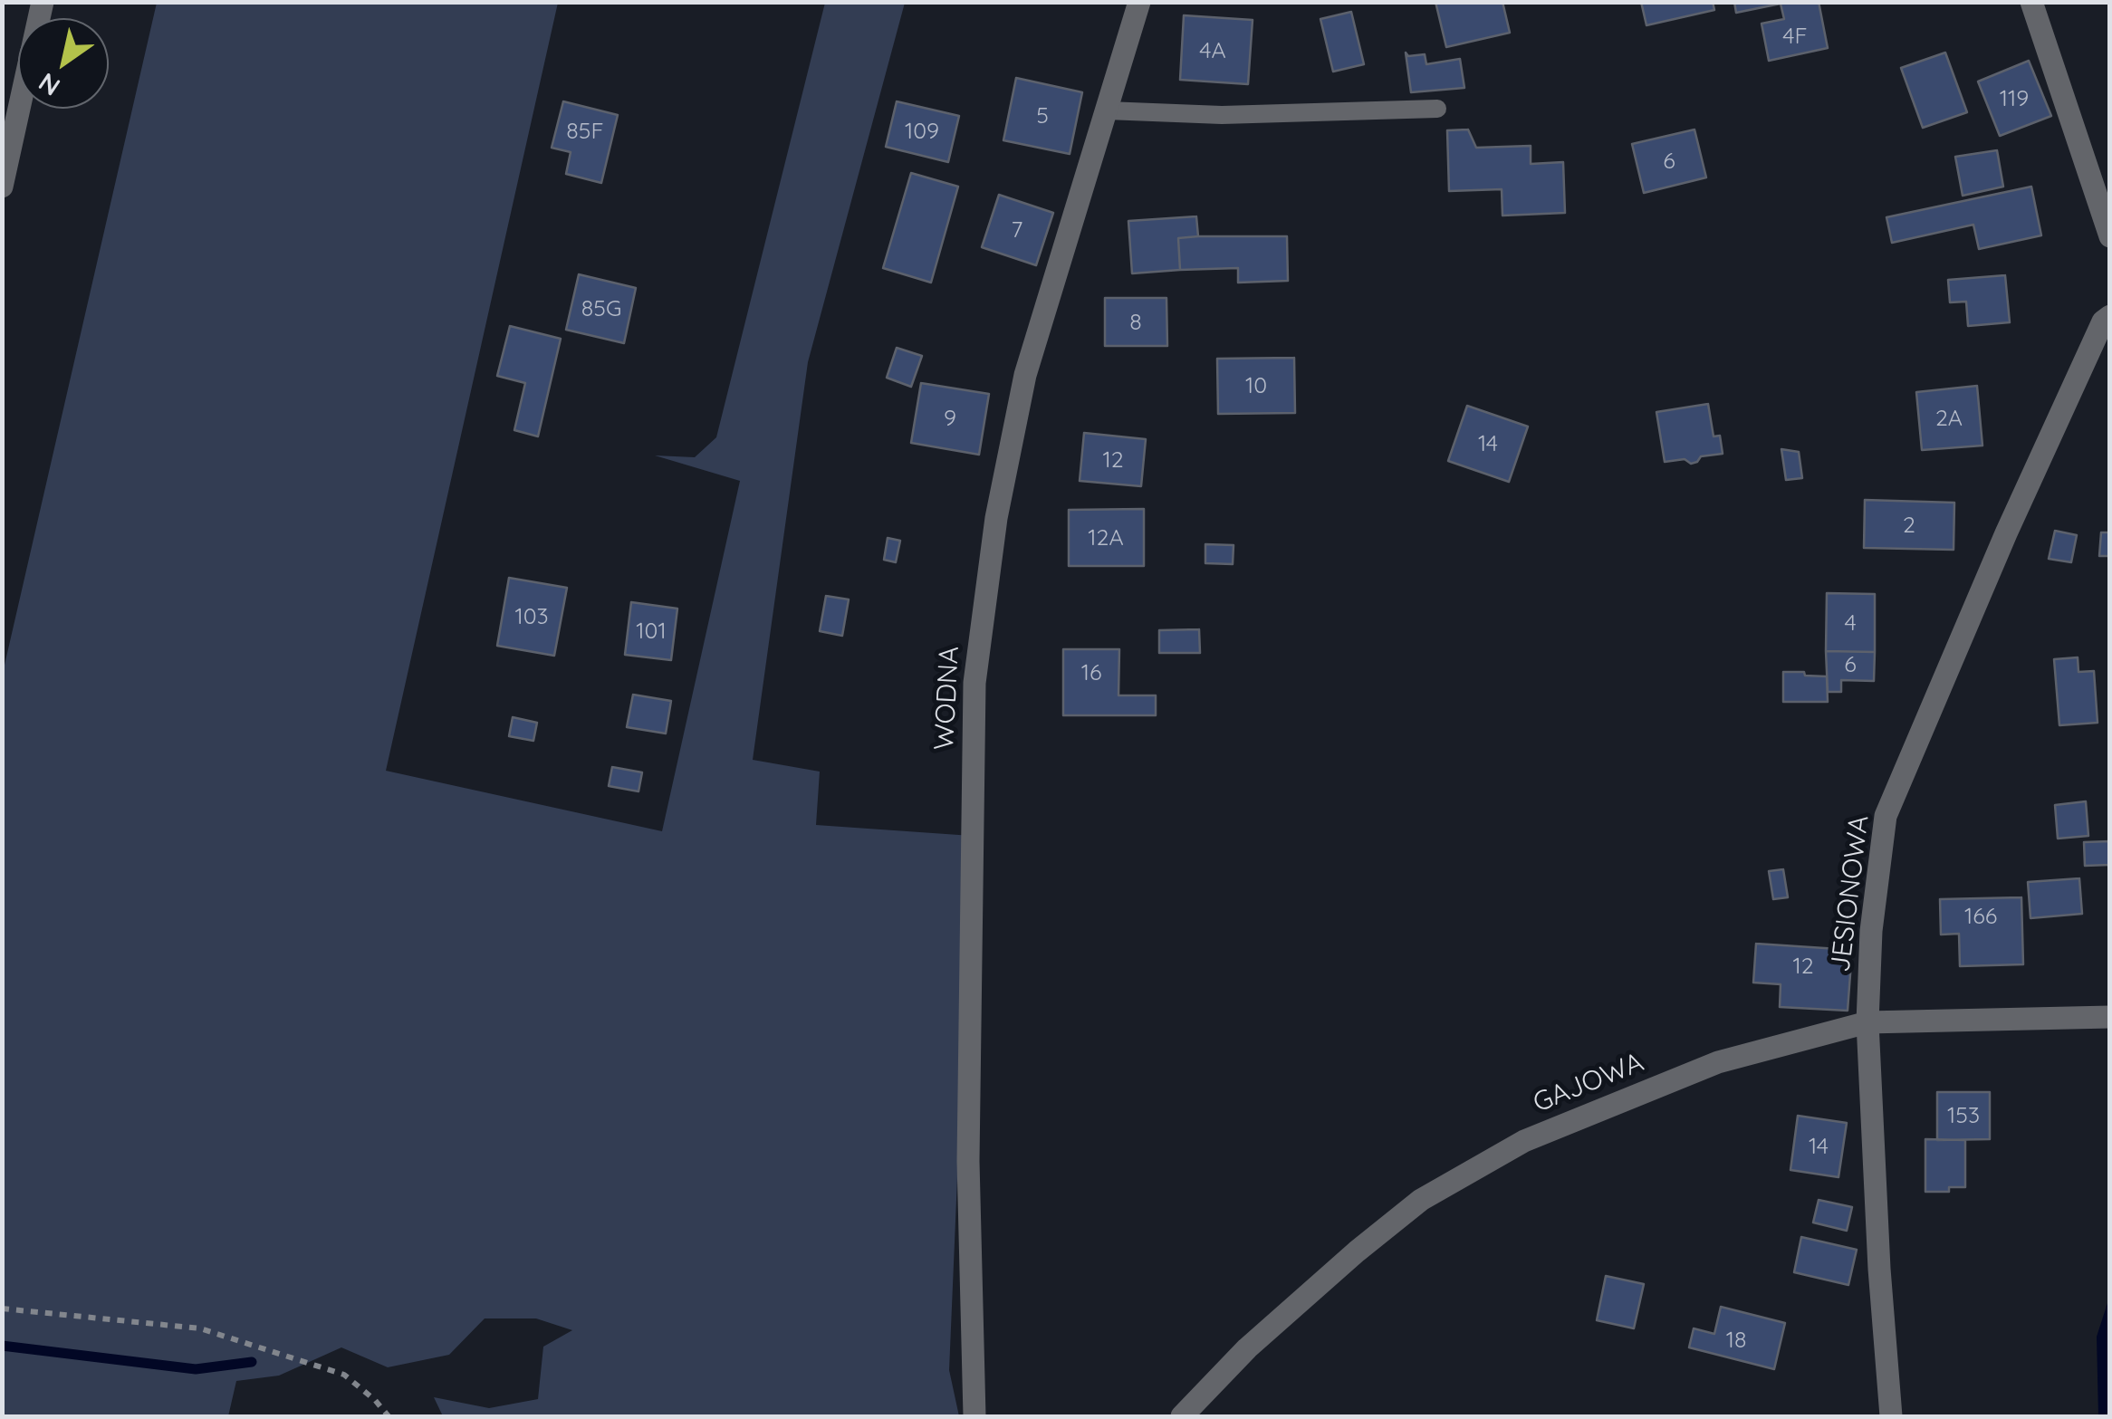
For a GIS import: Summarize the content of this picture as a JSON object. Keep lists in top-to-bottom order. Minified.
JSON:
{"streets":{"street":["WODNA","JESIONOWA","GAJOWA"]},"crossings":[["JESIONOWA","GAJOWA"]],"house_numbers":["4F","4A","119","5","85F","109","6","7","85G","8","10","9","2A","14","12","2","12A","103","4","101","6","16","166","12","153","14","18"],"north":"bottom left"}
